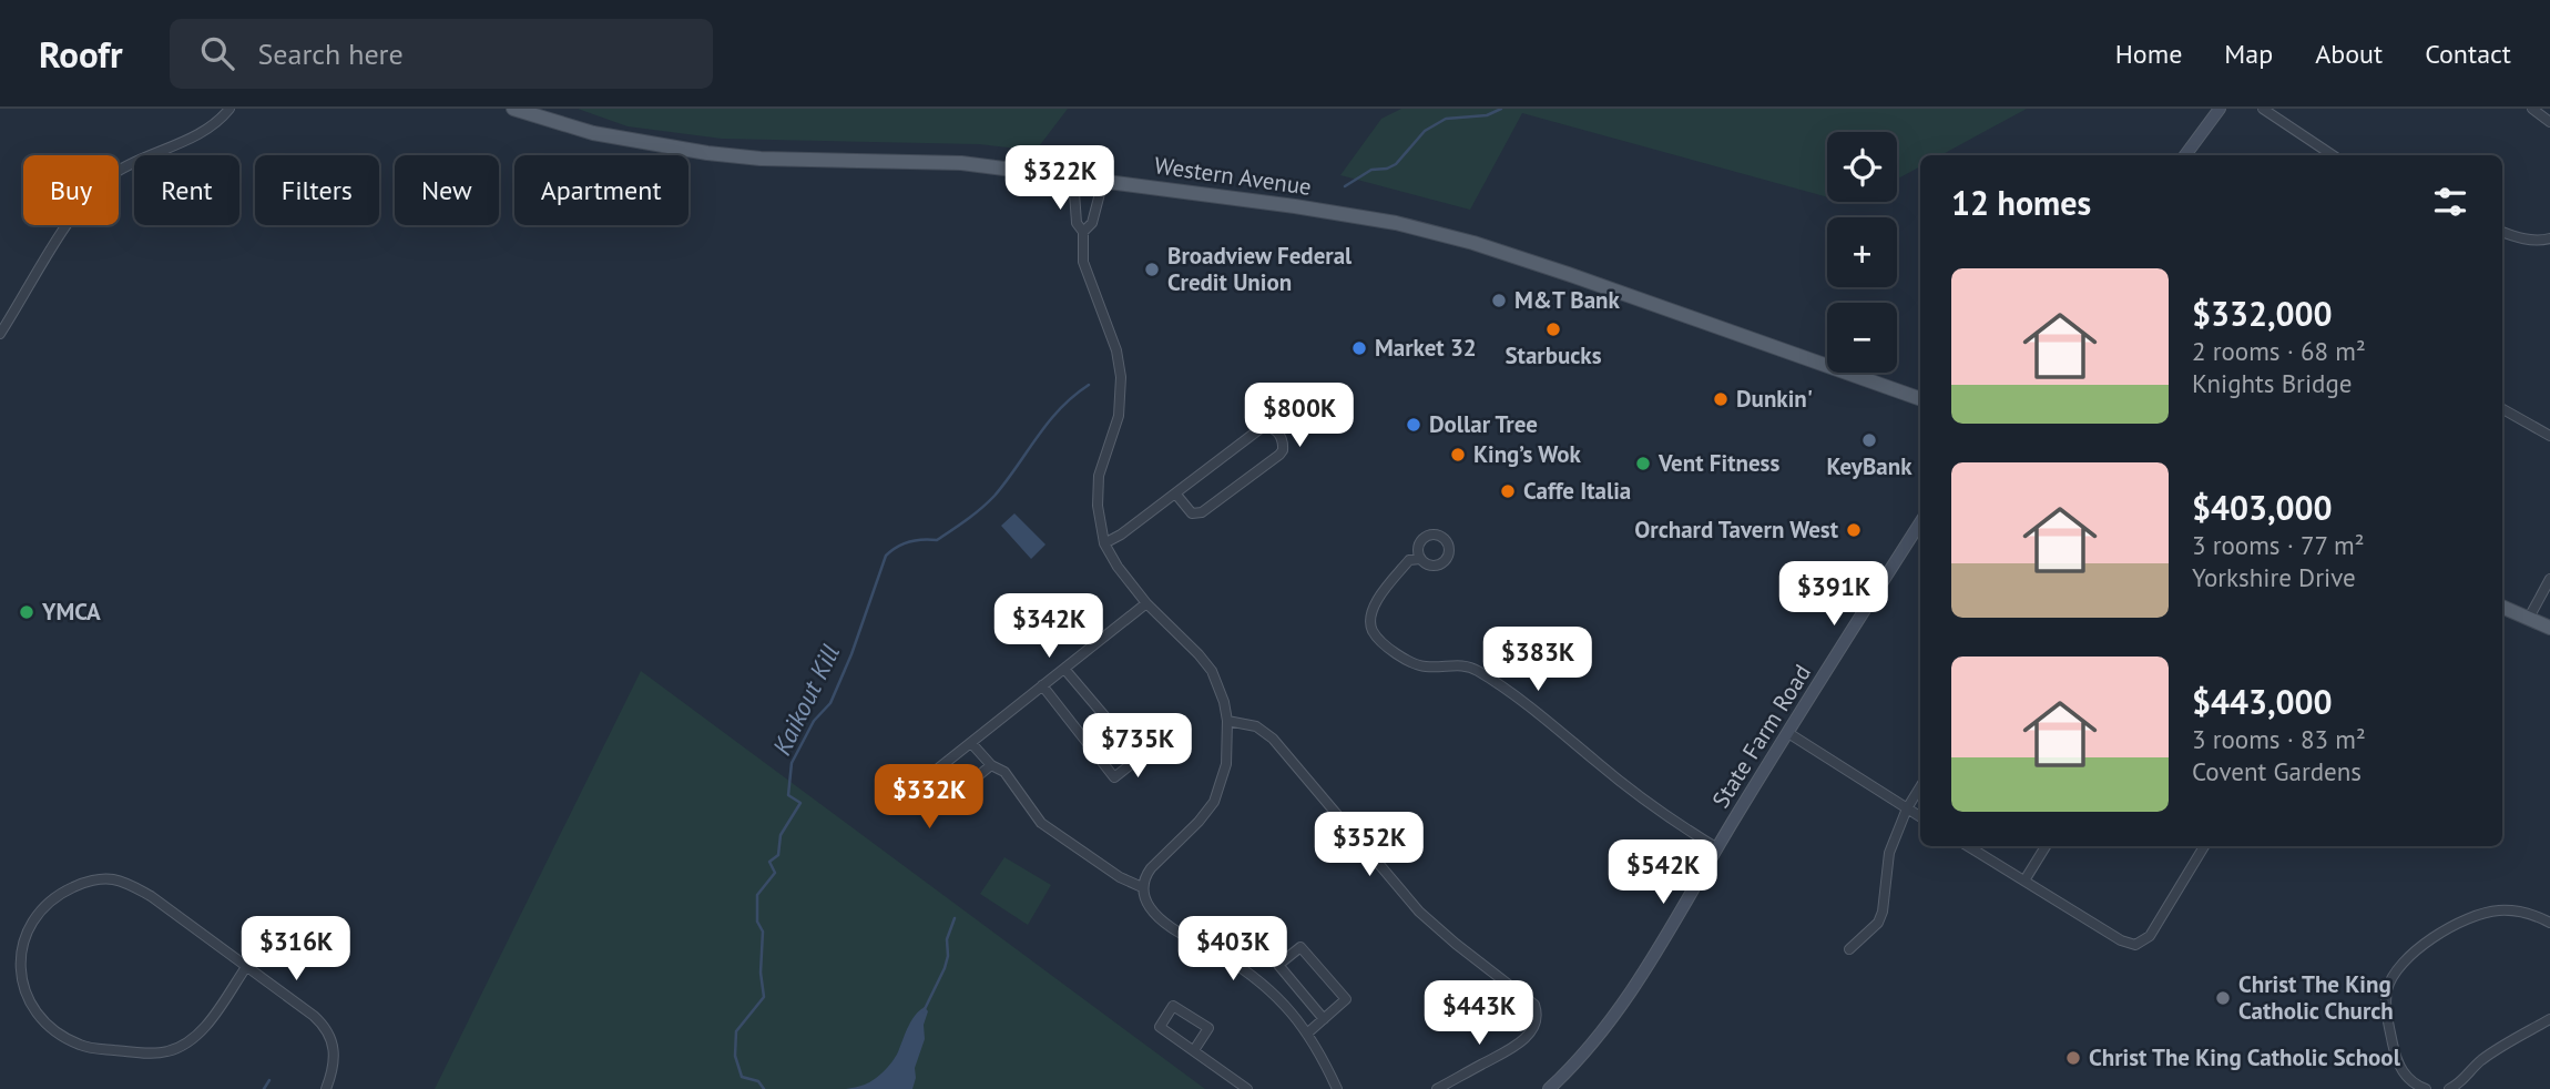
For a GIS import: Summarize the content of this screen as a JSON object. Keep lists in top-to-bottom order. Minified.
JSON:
{"streets":{"main road":["Western Avenue","State Farm Road"]},"water":["Kaikout Kill"],"places":["Broadview Federal Credit Union","M&T Bank","Starbucks","Market 32","Dunkin'","Dollar Tree","KeyBank","King’s Wok","Vent Fitness","Caffe Italia","Orchard Tavern West","YMCA","Christ The King Catholic Church","Christ The King Catholic School"],"page":{"header":"Roofr","search":"Search here","nav":["Home","Map","About","Contact"],"map_buttons":["+","−"],"price":["$322K","$800K","$391K","$342K","$383K","$735K","$332K","$352K","$542K","$316K","$403K","$443K"],"chip":["Buy","Rent","Filters","New","Apartment"],"heading":"12 homes","list":[{"name":"$332,000","note":"2 rooms · 68 m² · Knights Bridge"},{"name":"$403,000","note":"3 rooms · 77 m² · Yorkshire Drive"},{"name":"$443,000","note":"3 rooms · 83 m² · Covent Gardens"}]}}
